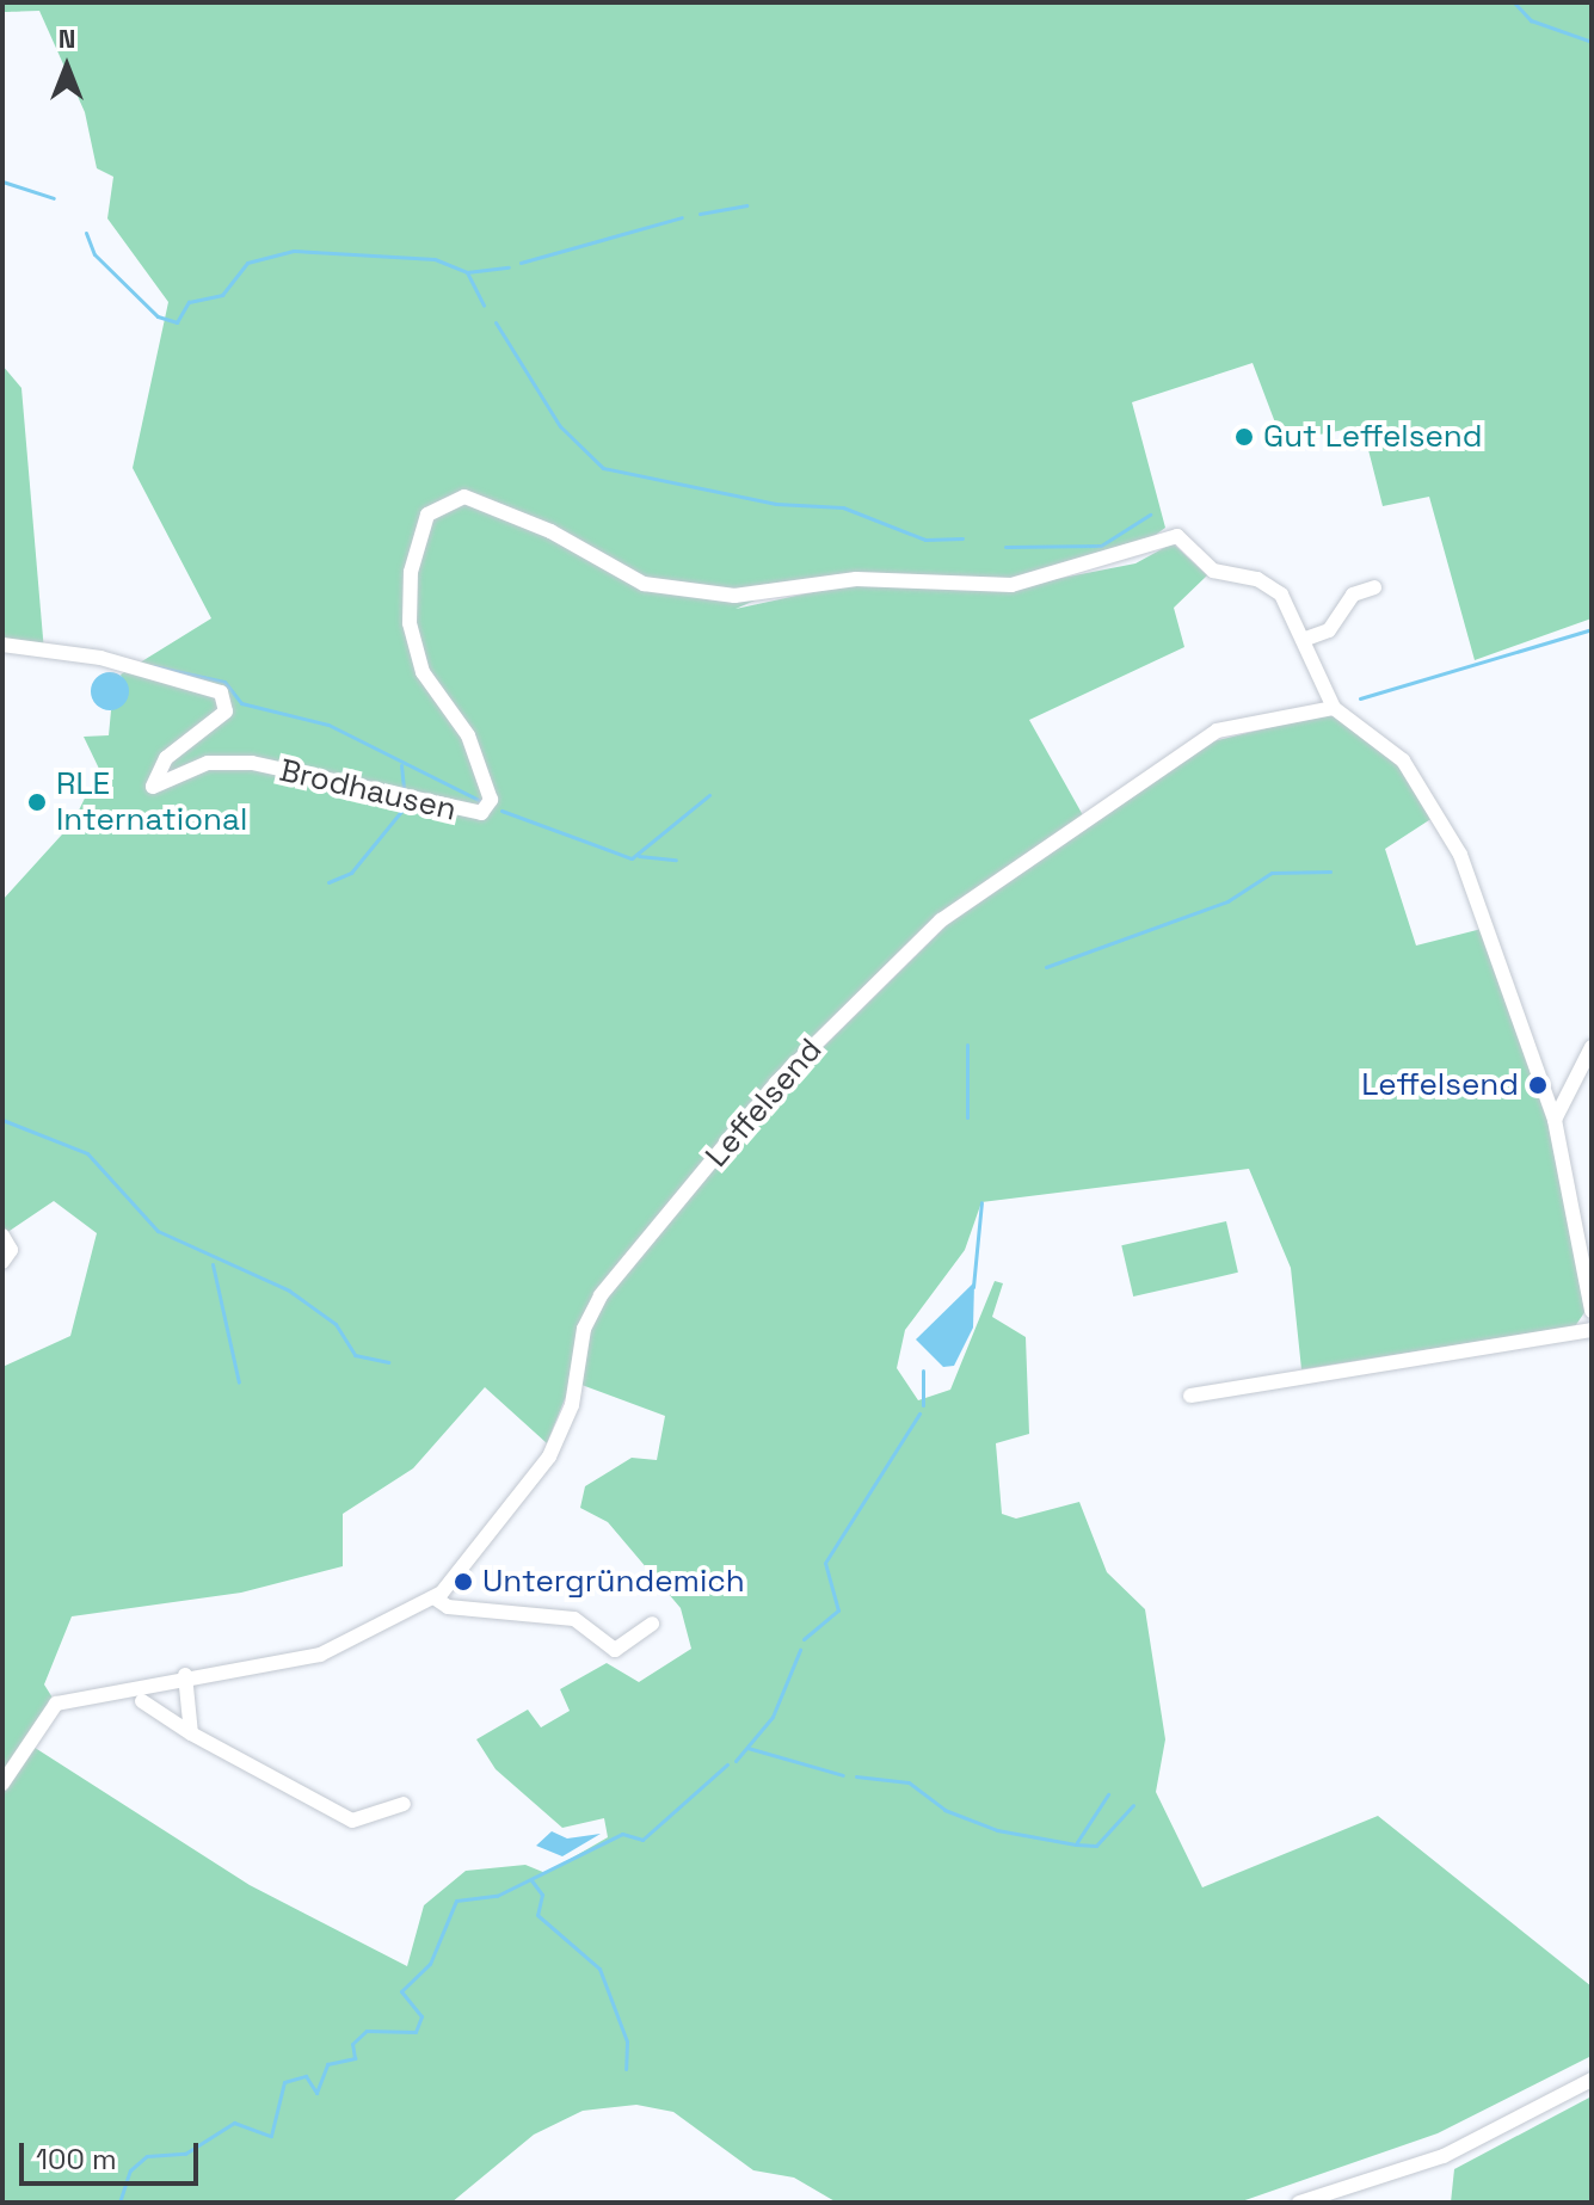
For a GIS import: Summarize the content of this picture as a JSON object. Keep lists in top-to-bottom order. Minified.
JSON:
{"streets":{"street":["Brodhausen","Leffelsend"]},"places":["Gut Leffelsend","RLE International","Leffelsend","Untergründemich"],"scale_bar":"100 m","north":"top"}
